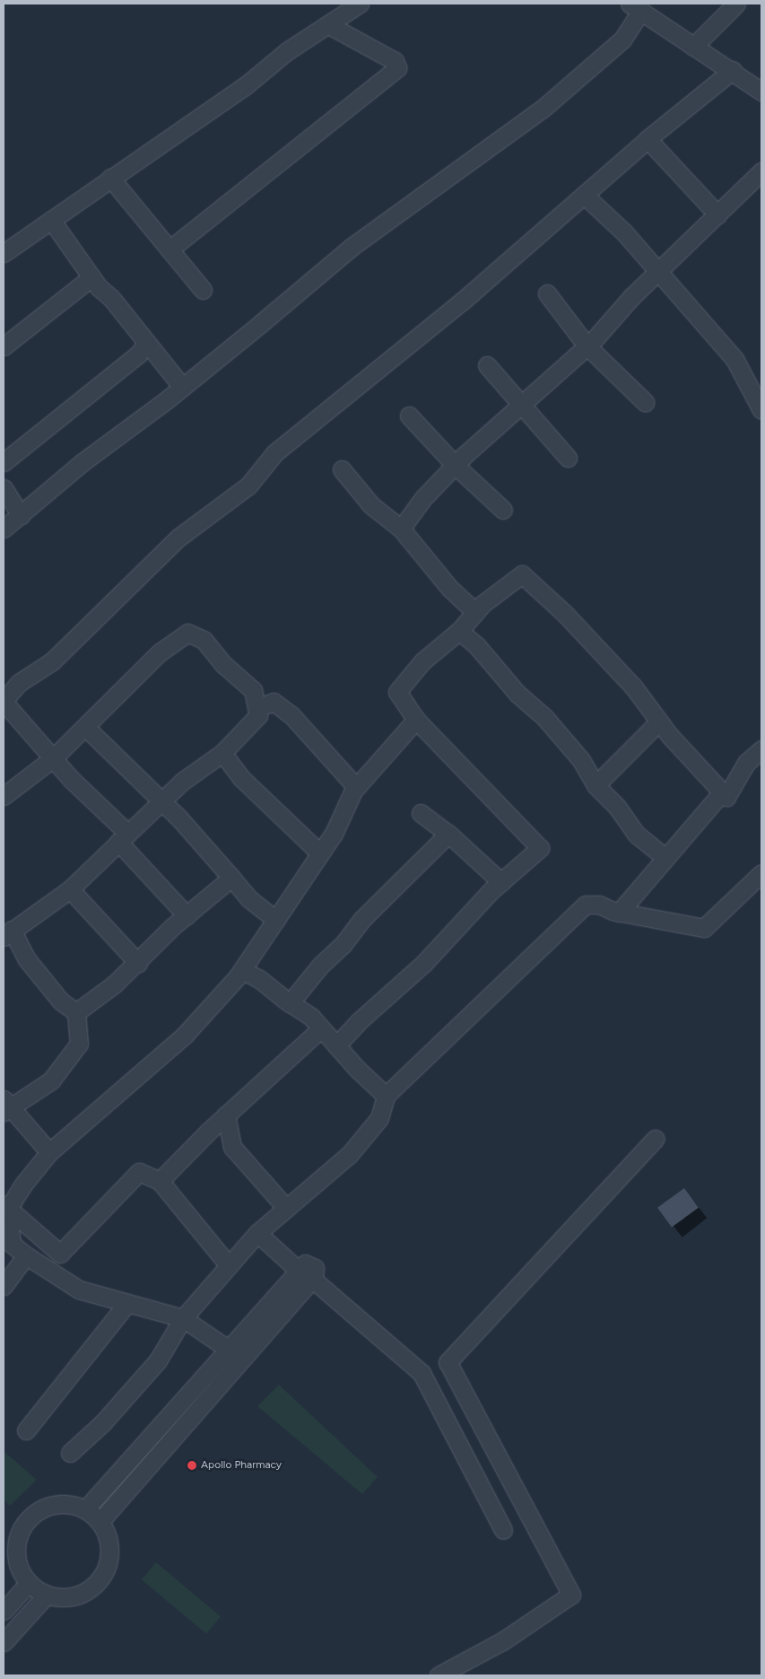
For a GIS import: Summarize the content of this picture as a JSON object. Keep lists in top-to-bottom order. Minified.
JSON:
{"places":["Apollo Pharmacy"]}
